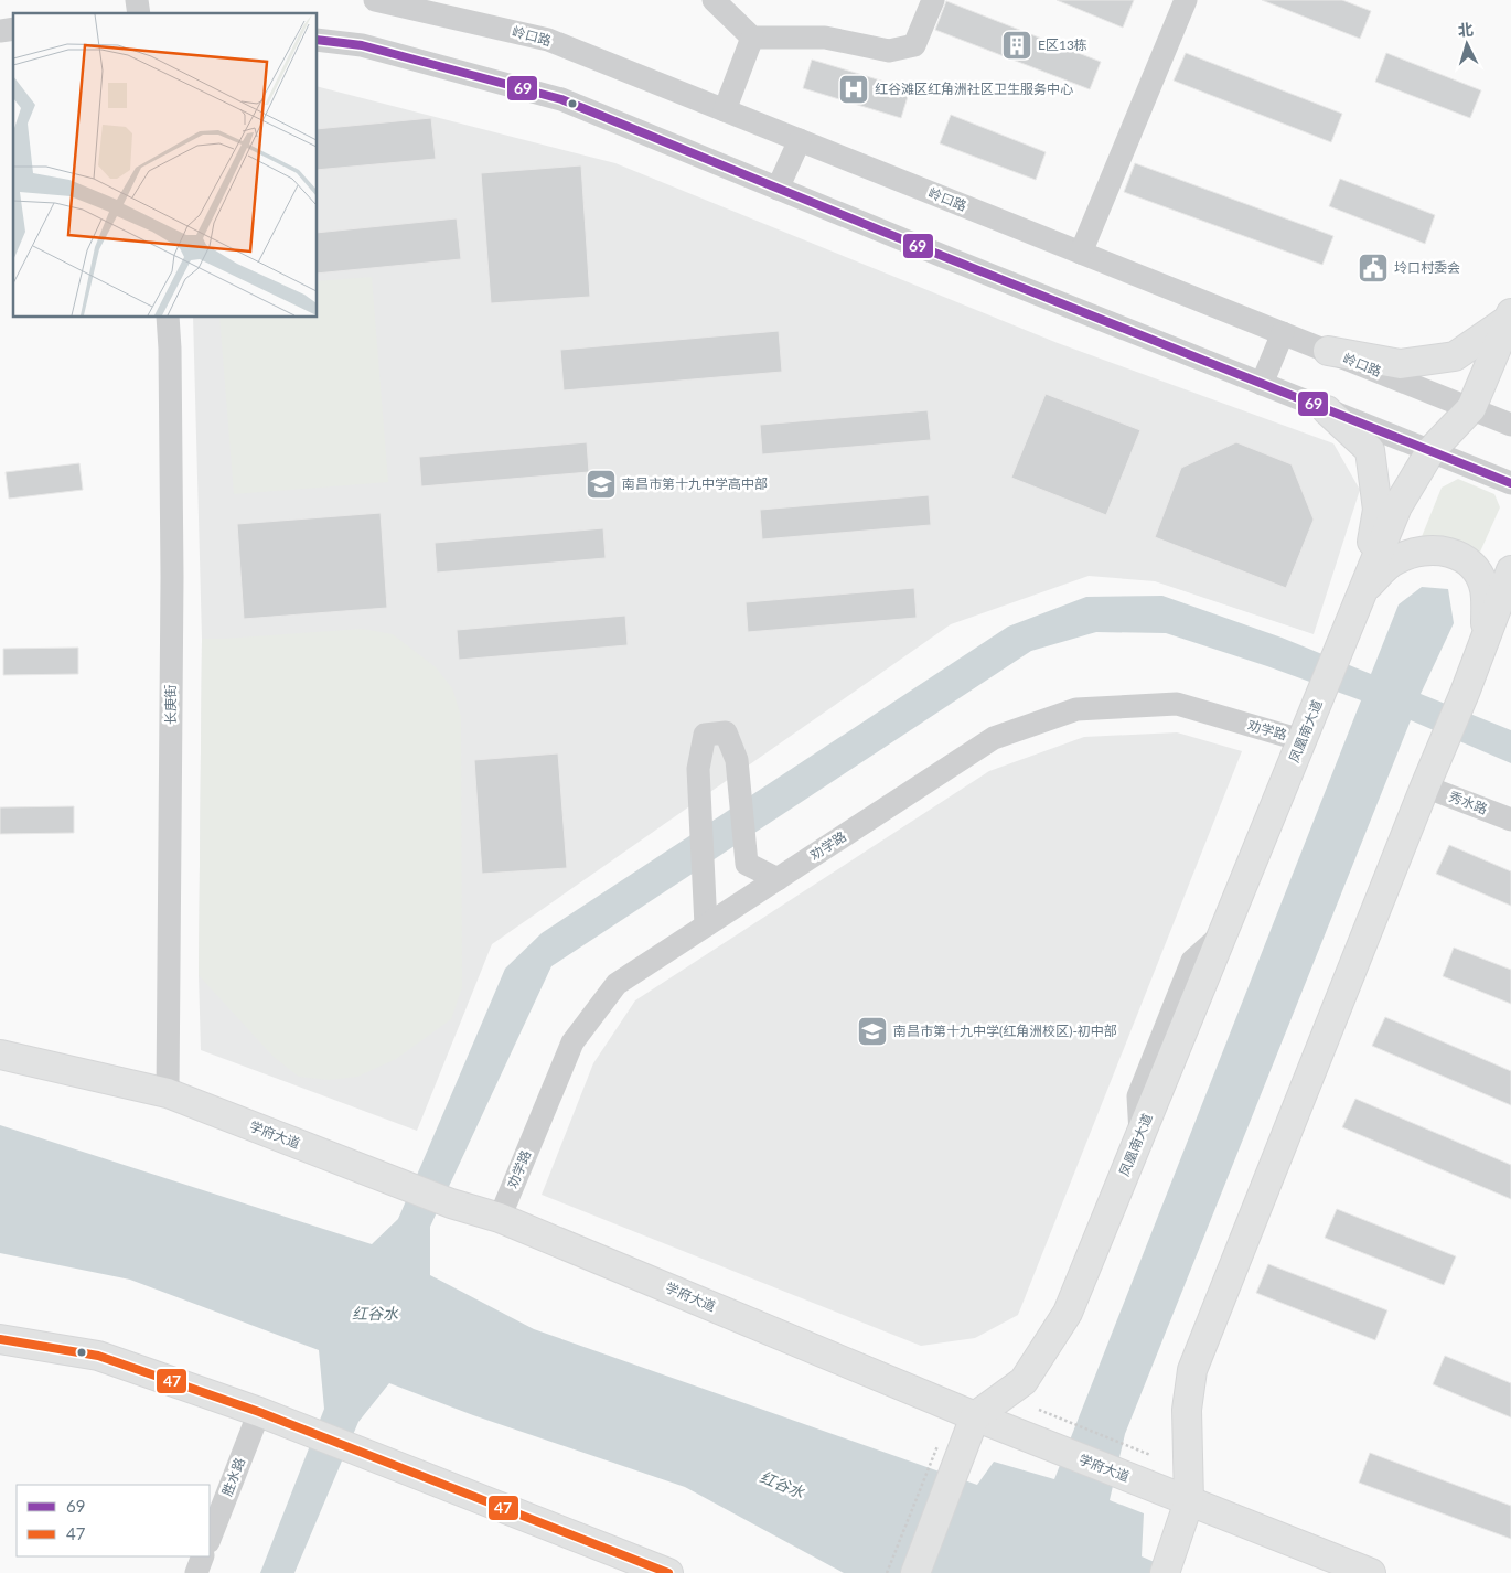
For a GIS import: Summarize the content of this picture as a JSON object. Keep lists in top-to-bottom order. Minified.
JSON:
{"streets":{"main road":["凤凰南大道","学府大道"],"street":["岭口路","长庚街","劝学路","秀水路","胜水路"]},"crossings":[["长庚街","学府大道"],["劝学路","凤凰南大道"],["劝学路","学府大道"],["凤凰南大道","学府大道"]],"water":["红谷水"],"places":{"building":["E区13栋"],"hospital":["红谷滩区红角洲社区卫生服务中心"],"public building":["坽口村委会"],"school or university":["南昌市第十九中学高中部","南昌市第十九中学(红角洲校区)-初中部"]},"lines":["transit line 69","transit line 47"],"legend":["69","47"],"north":"top"}
